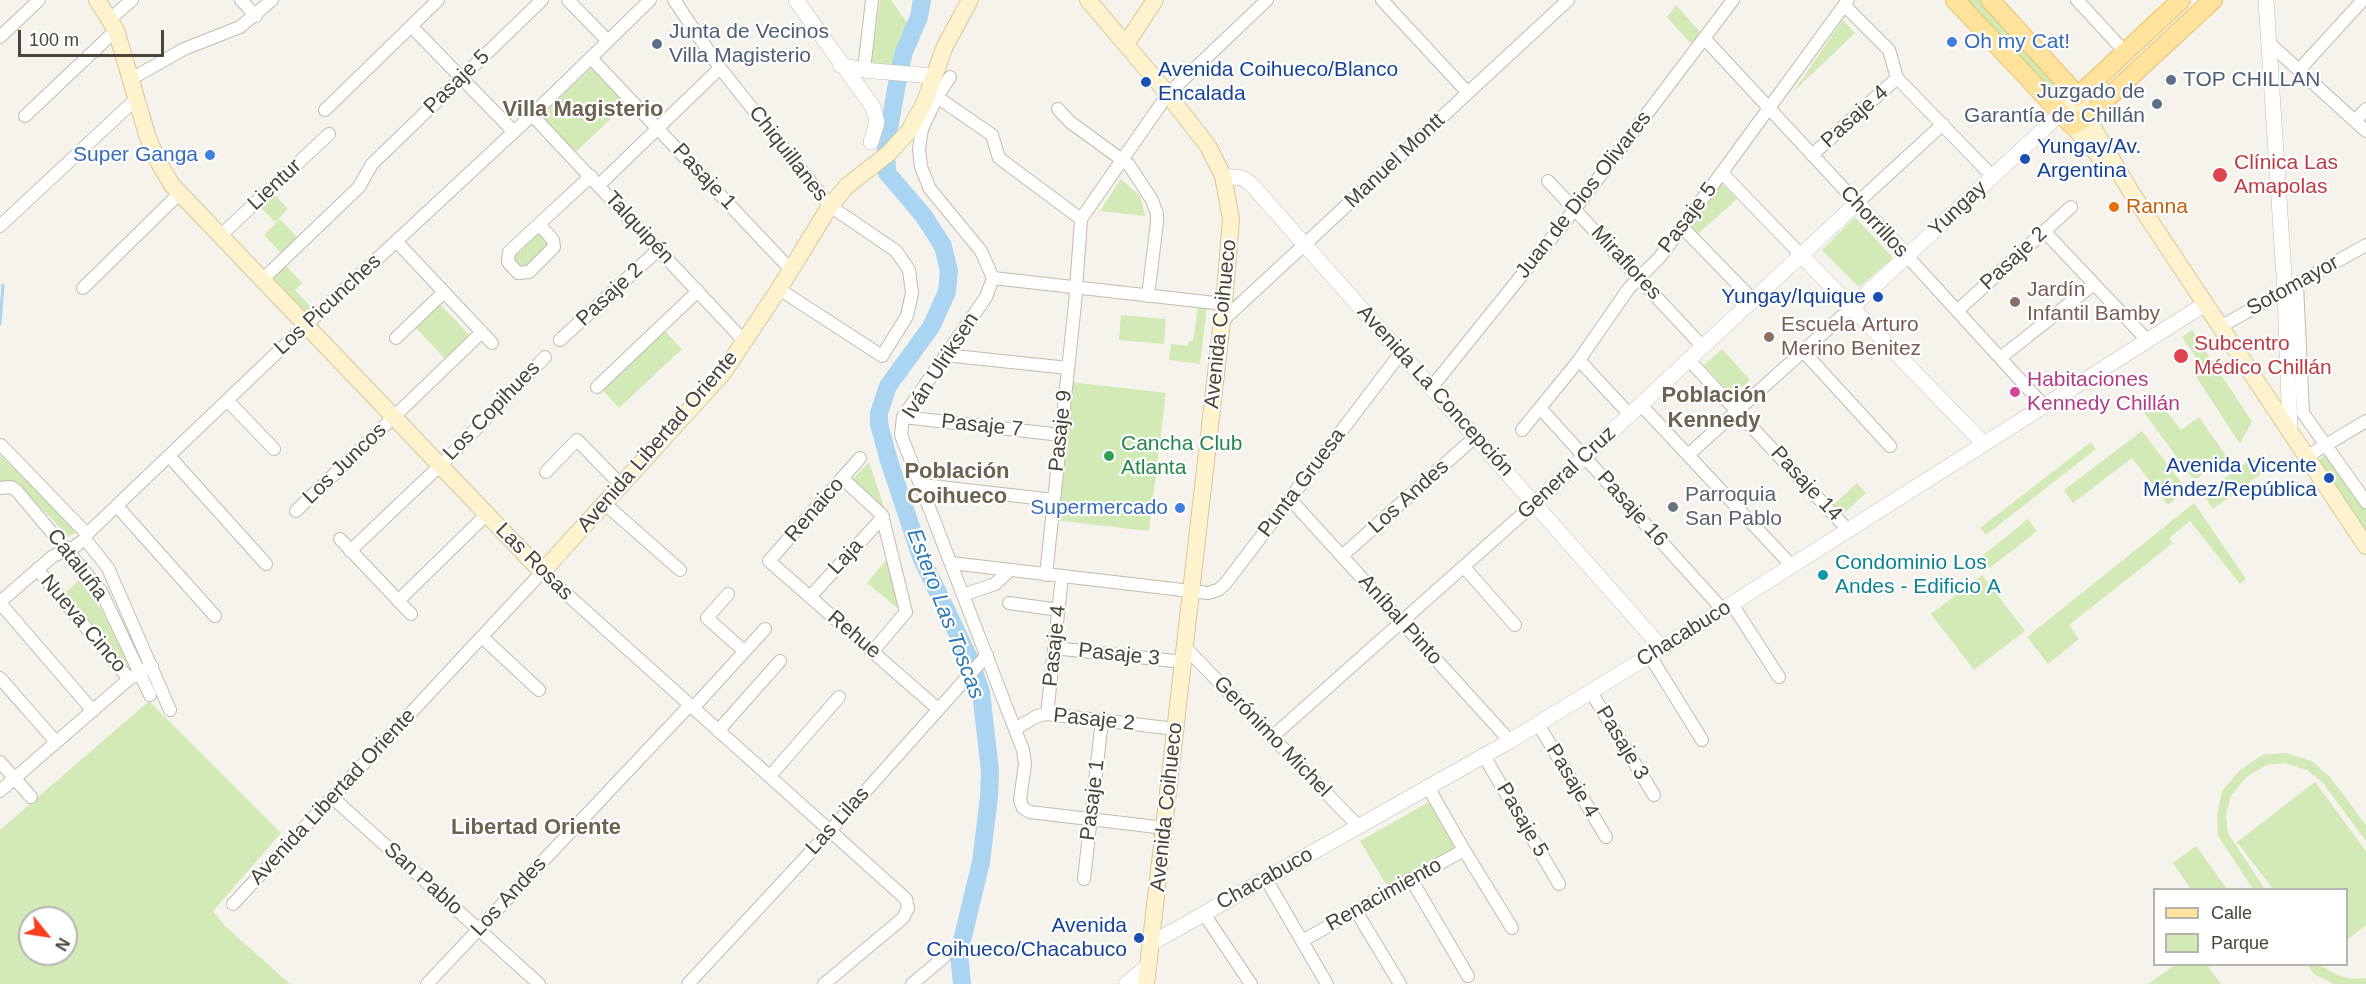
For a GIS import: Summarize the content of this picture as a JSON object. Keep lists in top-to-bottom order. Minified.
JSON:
{"streets":{"main road":["Avenida Coihueco","Avenida Libertad Oriente","Las Rosas"],"street":["Pasaje 5","Pasaje 4","Chiquillanes","Manuel Montt","Pasaje 1","Lientur","Juan de Dios Olivares","Yungay","Chorrillos","Talquipén","Pasaje 2","Miraflores","Sotomayor","Los Picunches","Iván Ulriksen","Avenida La Concepción","Los Copihues","Pasaje 7","Pasaje 9","Los Juncos","General Cruz","Punta Gruesa","Pasaje 14","Los Andes","Pasaje 16","Renaico","Laja","Cataluña","Aníbal Pinto","Nueva Cinco","Chacabuco","Rehue","Pasaje 3","Gerónimo Michel","Las Lilas","San Pablo","Renacimiento"]},"crossings":[["Pasaje 5","Chorrillos"],["Pasaje 5","Miraflores"],["Pasaje 5","Pasaje 16"],["Pasaje 5","Las Rosas"],["Pasaje 5","Chacabuco"],["Pasaje 4","Chorrillos"],["Pasaje 4","Pasaje 2"],["Pasaje 4","Punta Gruesa"],["Pasaje 4","Chacabuco"],["Pasaje 4","Pasaje 3"],["Chiquillanes","Avenida Libertad Oriente"],["Manuel Montt","Avenida Coihueco"],["Manuel Montt","Avenida La Concepción"],["Pasaje 1","Pasaje 2"],["Pasaje 1","Los Picunches"],["Pasaje 1","Iván Ulriksen"],["Pasaje 1","Avenida Libertad Oriente"],["Lientur","Las Rosas"],["Juan de Dios Olivares","Chorrillos"],["Juan de Dios Olivares","Miraflores"],["Juan de Dios Olivares","Avenida La Concepción"],["Yungay","Chorrillos"],["Chorrillos","Pasaje 2"],["Chorrillos","General Cruz"],["Chorrillos","Chacabuco"],["Talquipén","Pasaje 2"],["Talquipén","Los Picunches"],["Talquipén","Avenida Libertad Oriente"],["Pasaje 2","Avenida Coihueco"],["Pasaje 2","Iván Ulriksen"],["Miraflores","General Cruz"],["Los Picunches","Las Rosas"],["Los Picunches","Cataluña"],["Los Picunches","Nueva Cinco"],["Avenida Coihueco","Avenida La Concepción"],["Avenida Coihueco","Punta Gruesa"],["Avenida Coihueco","Chacabuco"],["Avenida Coihueco","Pasaje 3"],["Avenida Coihueco","Gerónimo Michel"],["Iván Ulriksen","Pasaje 7"],["Iván Ulriksen","Punta Gruesa"],["Iván Ulriksen","Las Lilas"],["Avenida La Concepción","General Cruz"],["Avenida La Concepción","Punta Gruesa"],["Avenida La Concepción","Los Andes"],["Avenida La Concepción","Chacabuco"],["Los Copihues","Las Rosas"],["Pasaje 7","Pasaje 9"],["Pasaje 9","Punta Gruesa"],["Avenida Libertad Oriente","Las Rosas"],["Avenida Libertad Oriente","San Pablo"],["Los Juncos","Las Rosas"],["General Cruz","Pasaje 14"],["General Cruz","Pasaje 16"],["General Cruz","Aníbal Pinto"],["General Cruz","Gerónimo Michel"],["Punta Gruesa","Aníbal Pinto"],["Pasaje 14","Chacabuco"],["Los Andes","Las Rosas"],["Los Andes","Aníbal Pinto"],["Los Andes","San Pablo"],["Pasaje 16","Chacabuco"],["Renaico","Rehue"],["Laja","Rehue"],["Las Rosas","Las Lilas"],["Aníbal Pinto","Chacabuco"],["Chacabuco","Pasaje 3"],["Chacabuco","Gerónimo Michel"],["Chacabuco","Renacimiento"],["Rehue","Las Lilas"],["Pasaje 3","Gerónimo Michel"]],"districts":["Villa Magisterio","Población Kennedy","Población Coihueco","Libertad Oriente"],"water":["Estero Las Toscas"],"places":["Oh my Cat!","Junta de Vecinos Villa Magisterio","TOP CHILLAN","Avenida Coihueco/Blanco Encalada","Juzgado de Garantía de Chillán","Super Ganga","Yungay/Av. Argentina","Clínica Las Amapolas","Ranna","Yungay/Iquique","Jardín Infantil Bamby","Escuela Arturo Merino Benitez","Subcentro Médico Chillán","Habitaciones Kennedy Chillán","Cancha Club Atlanta","Avenida Vicente Méndez/República","Parroquia San Pablo","Supermercado","Condominio Los Andes - Edificio A","Avenida Coihueco/Chacabuco"],"legend":["Calle","Parque"],"scale_bar":"100 m","north":"bottom right"}
